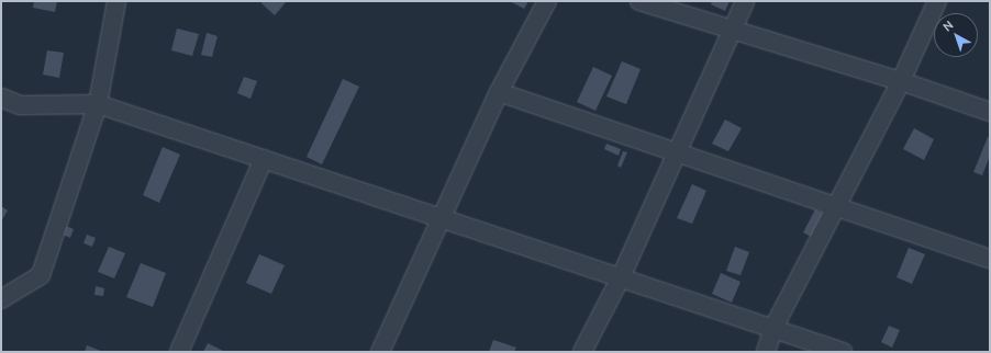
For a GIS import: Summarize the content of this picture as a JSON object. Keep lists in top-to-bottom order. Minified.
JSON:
{"north":"top left"}
